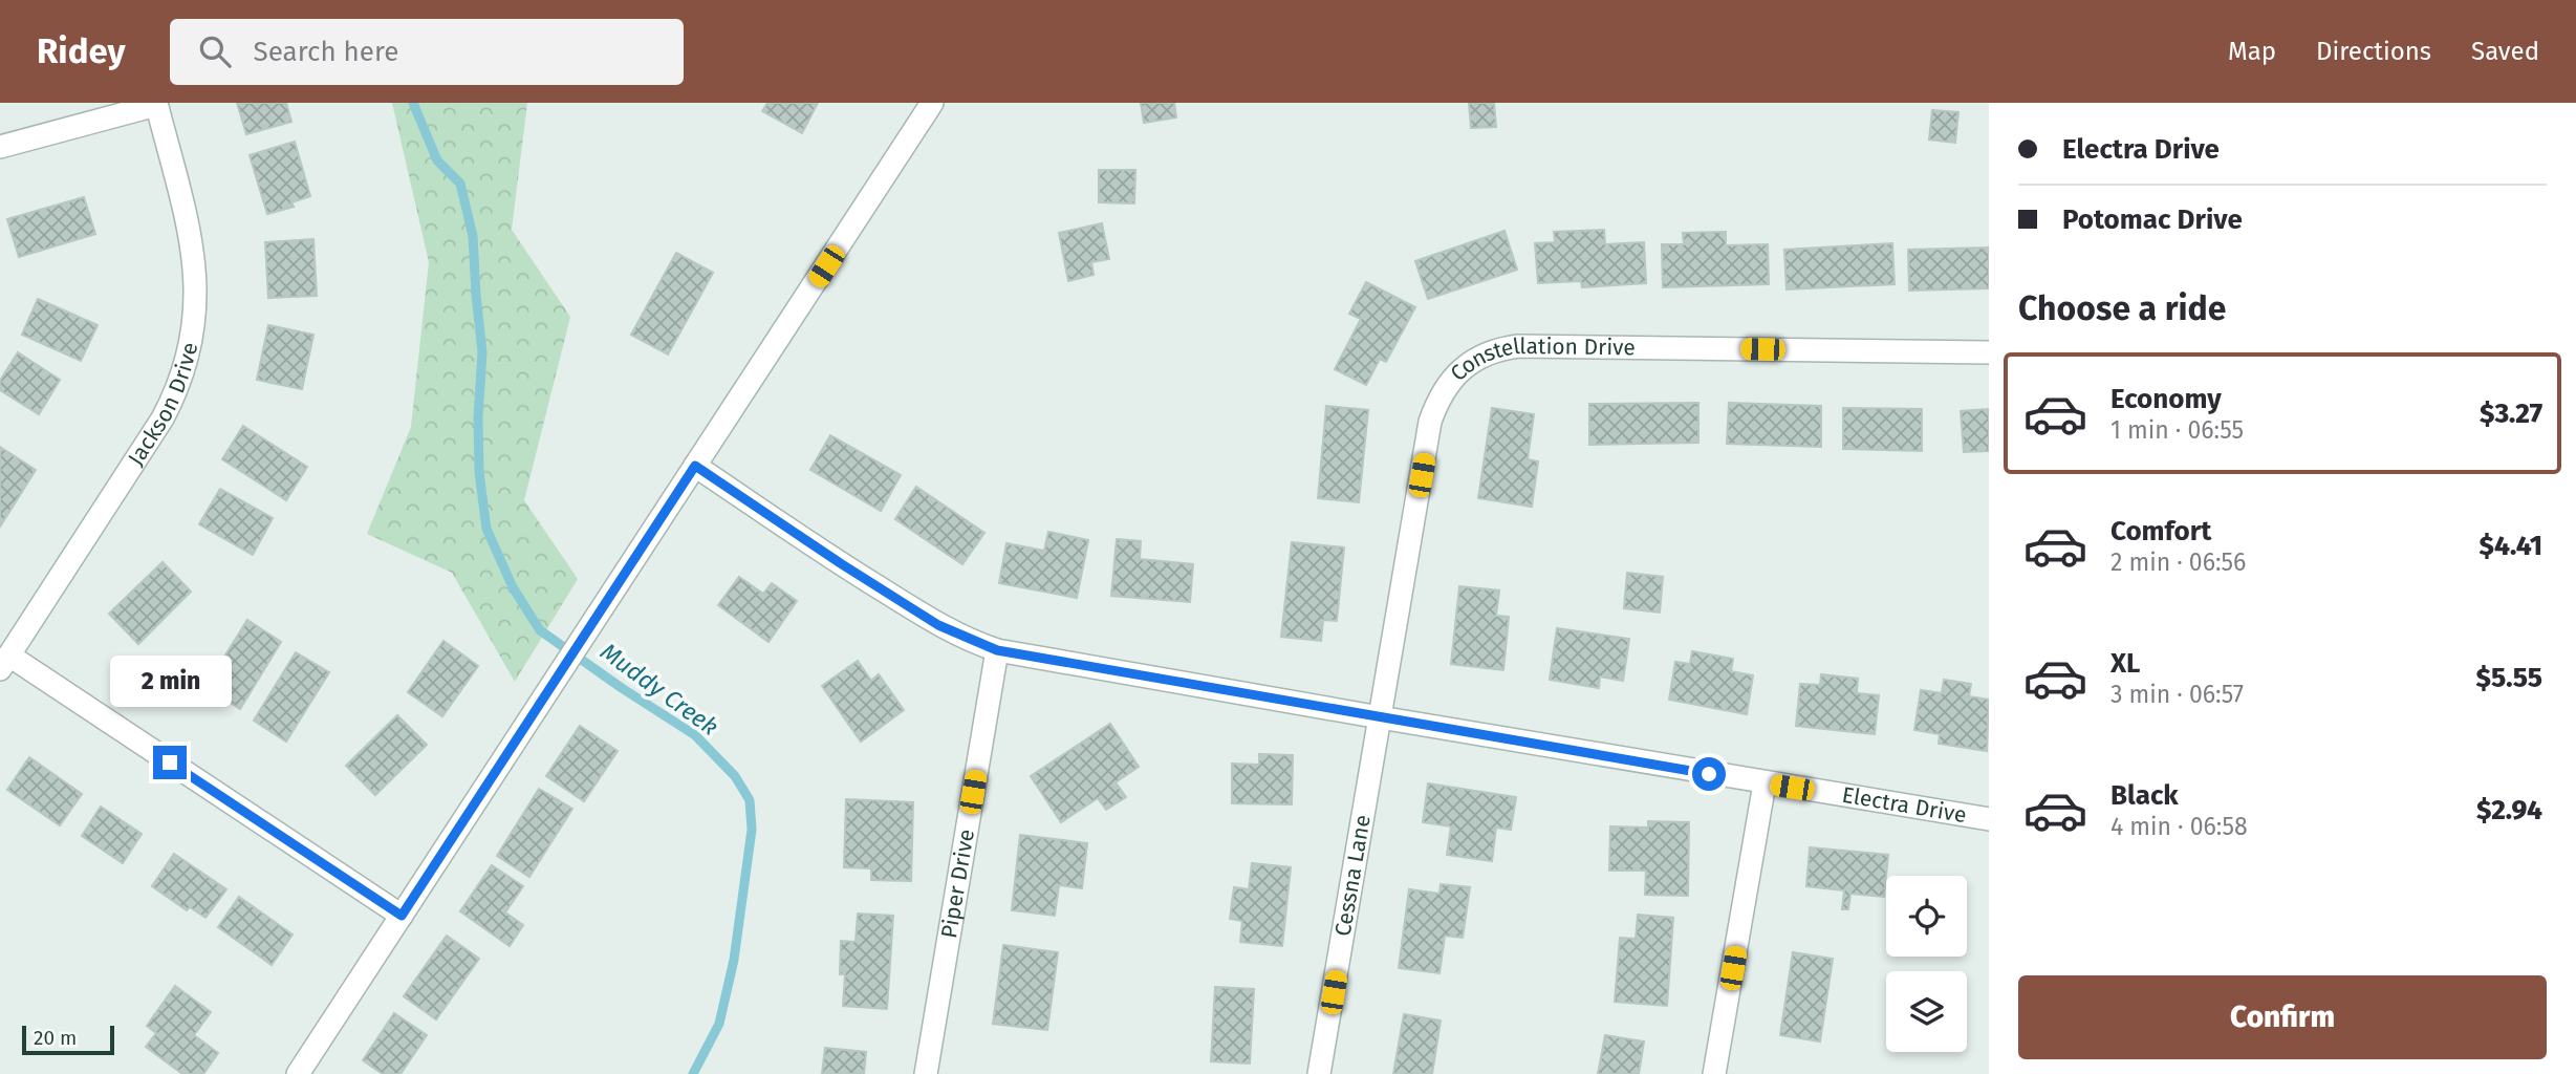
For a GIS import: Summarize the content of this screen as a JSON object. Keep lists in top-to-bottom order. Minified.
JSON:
{"streets":{"street":["Constellation Drive","Jackson Drive","Electra Drive","Cessna Lane","Piper Drive"]},"crossings":[["Constellation Drive","Electra Drive"],["Constellation Drive","Cessna Lane"],["Electra Drive","Cessna Lane"],["Electra Drive","Piper Drive"]],"water":["Muddy Creek"],"scale_bar":"20 m","page":{"header":"Ridey","search":"Search here","nav":["Map","Directions","Saved"],"banner":["Electra Drive","Potomac Drive"],"heading":"Choose a ride","list":[{"name":"Economy","note":"1 min · 06:55","value":"$3.27"},{"name":"Comfort","note":"2 min · 06:56","value":"$4.41"},{"name":"XL","note":"3 min · 06:57","value":"$5.55"},{"name":"Black","note":"4 min · 06:58","value":"$2.94"}],"bubble":"2 min","buttons":"Confirm","scale":"20 m"}}
